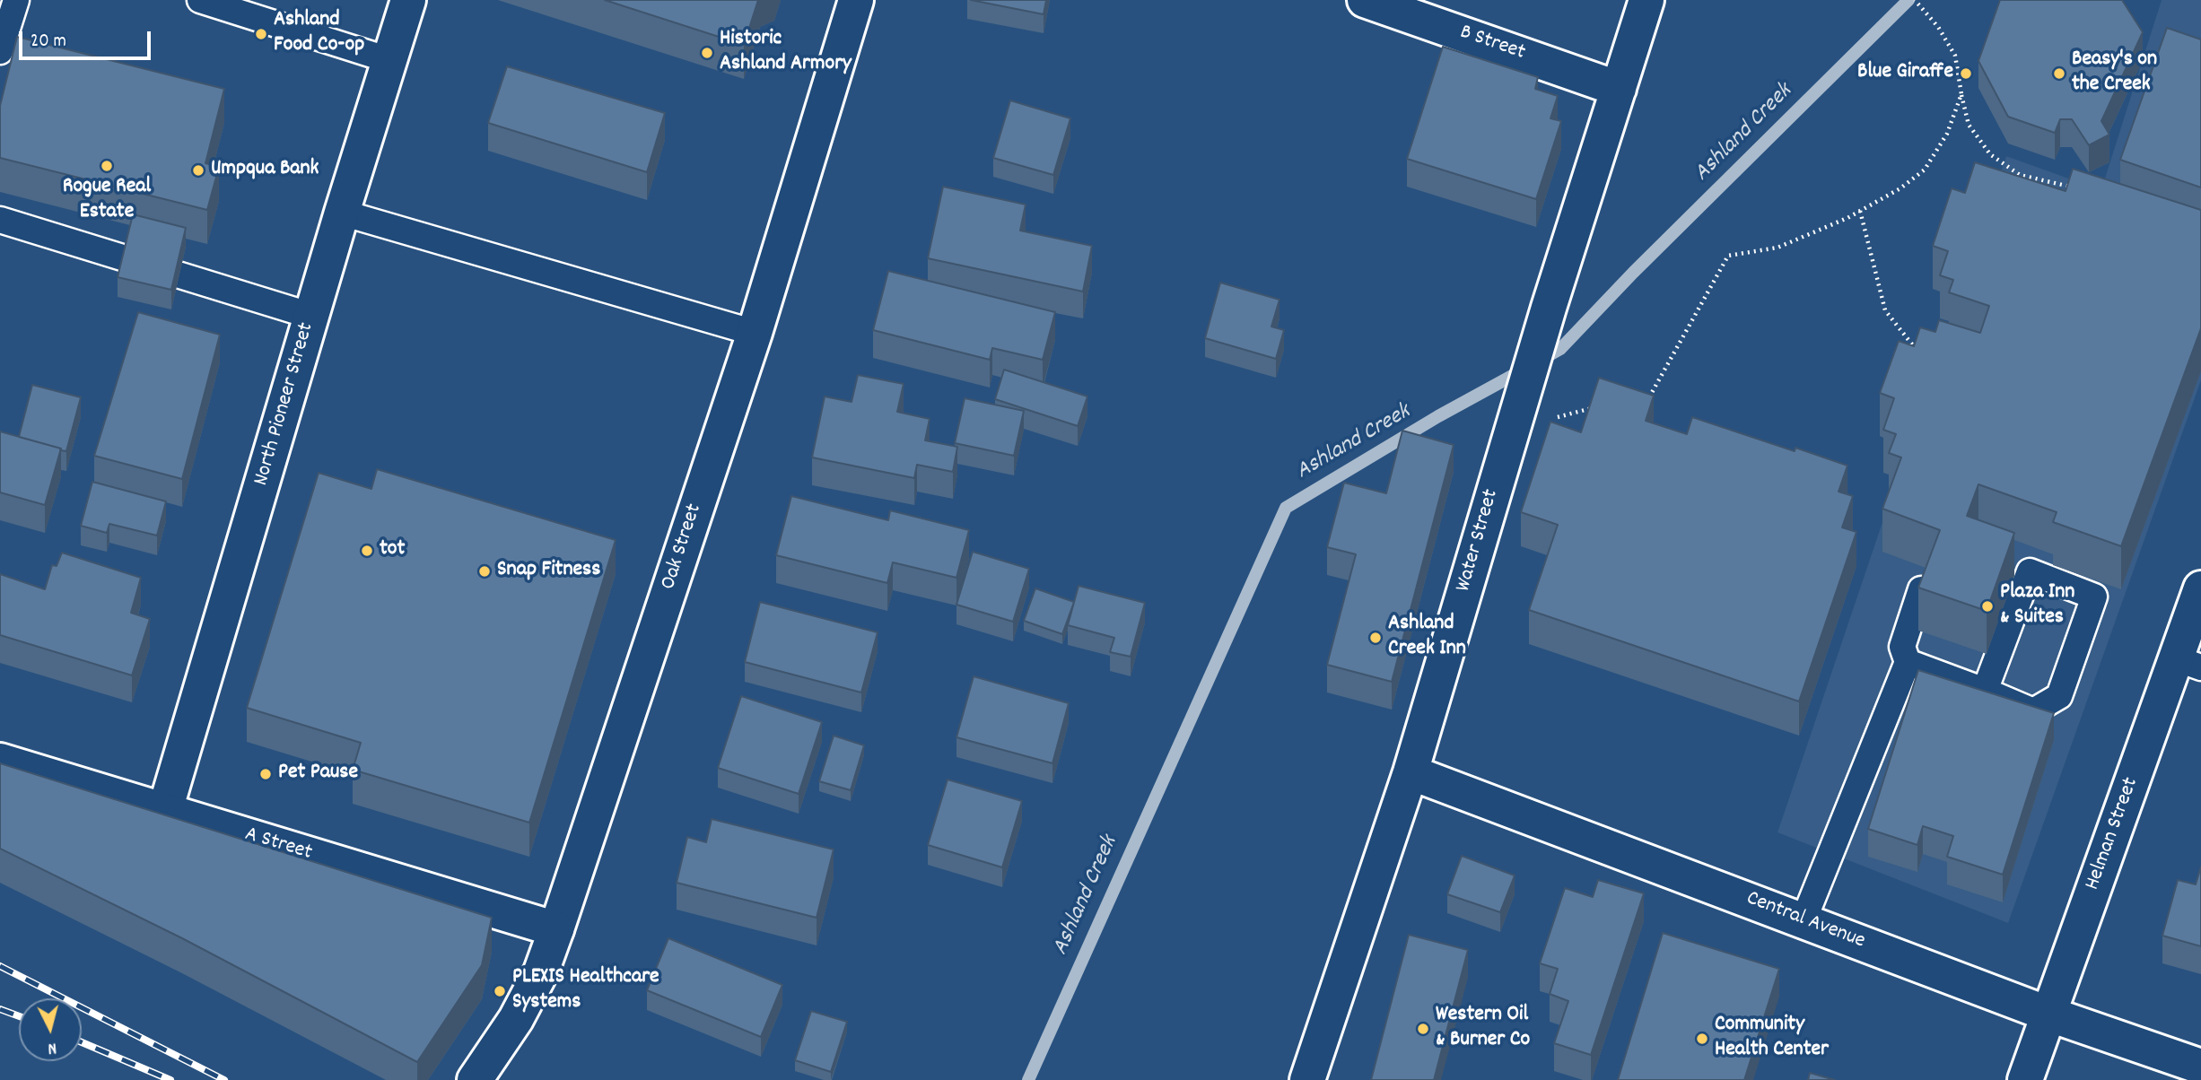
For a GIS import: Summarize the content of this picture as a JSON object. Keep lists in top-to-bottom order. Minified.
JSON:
{"streets":{"street":["B Street","North Pioneer Street","Water Street","Oak Street","Helman Street","A Street","Central Avenue"]},"crossings":[["B Street","Water Street"],["North Pioneer Street","A Street"],["Water Street","Central Avenue"],["Oak Street","A Street"],["Helman Street","Central Avenue"]],"water":["Ashland Creek"],"places":["Ashland Food Co-op","Historic Ashland Armory","Blue Giraffe","Beasy's on the Creek","Rogue Real Estate","Umpqua Bank","tot","Snap Fitness","Plaza Inn & Suites","Ashland Creek Inn","Pet Pause","PLEXIS Healthcare Systems","Western Oil & Burner Co","Community Health Center"],"scale_bar":"20 m","north":"bottom"}
